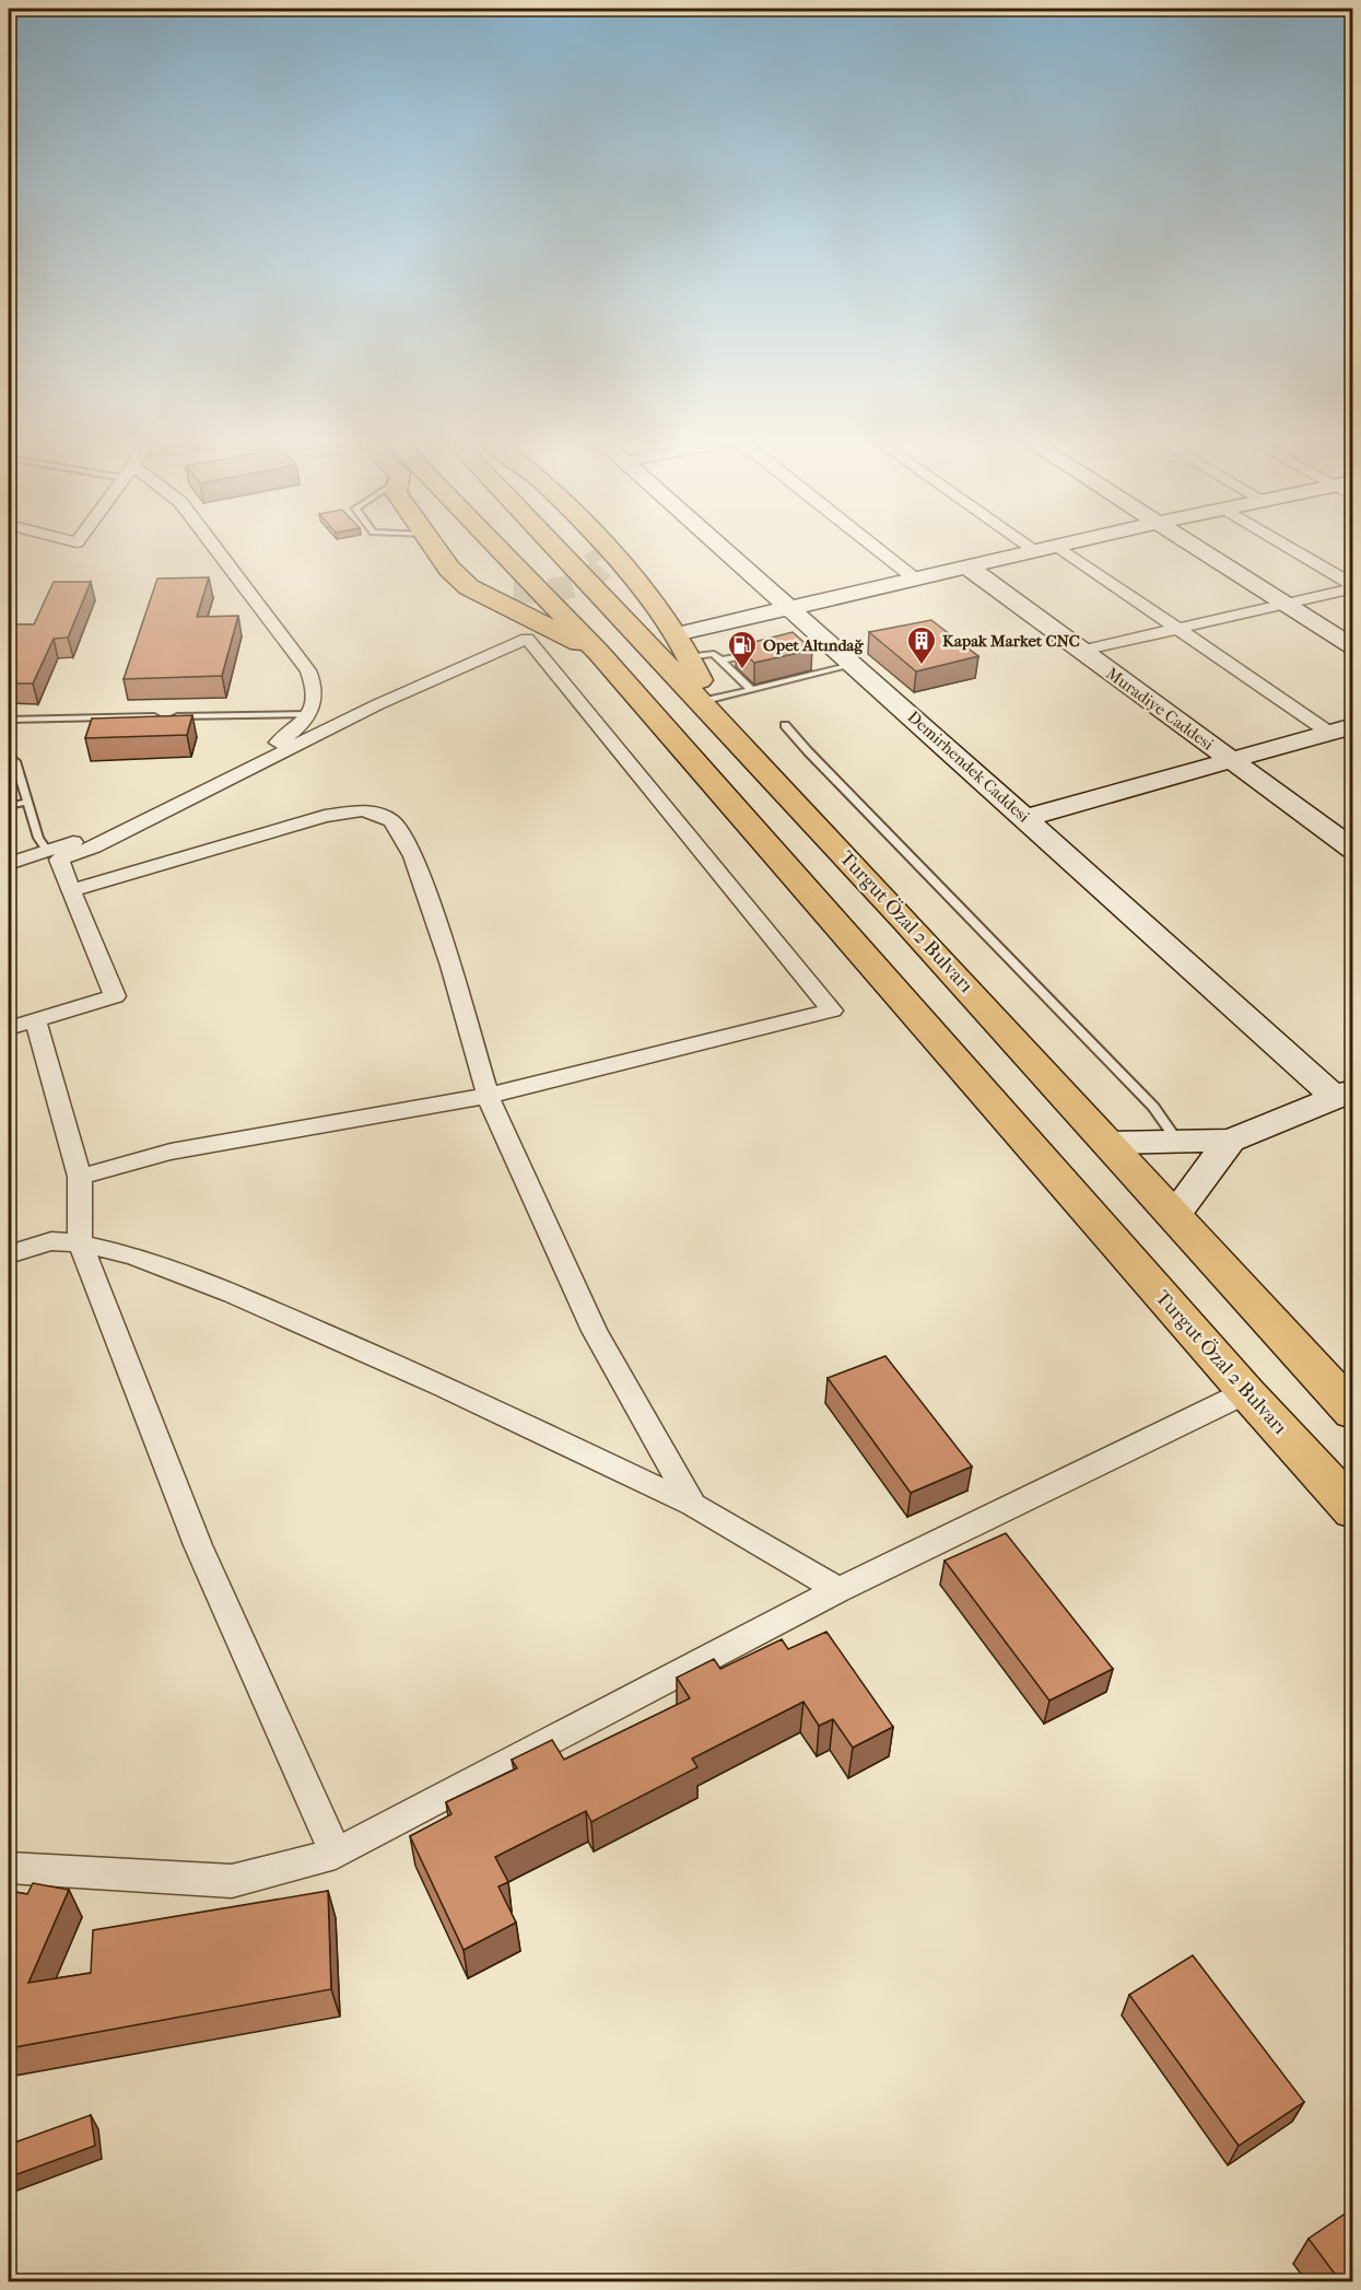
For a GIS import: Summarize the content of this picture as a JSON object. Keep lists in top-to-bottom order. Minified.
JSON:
{"streets":{"highway":["Turgut Özal 2 Bulvarı"],"street":["Muradiye Caddesi","Demirhendek Caddesi"]},"places":{"building":["Kapak Market CNC"],"fuel station":["Opet Altındağ"]}}
